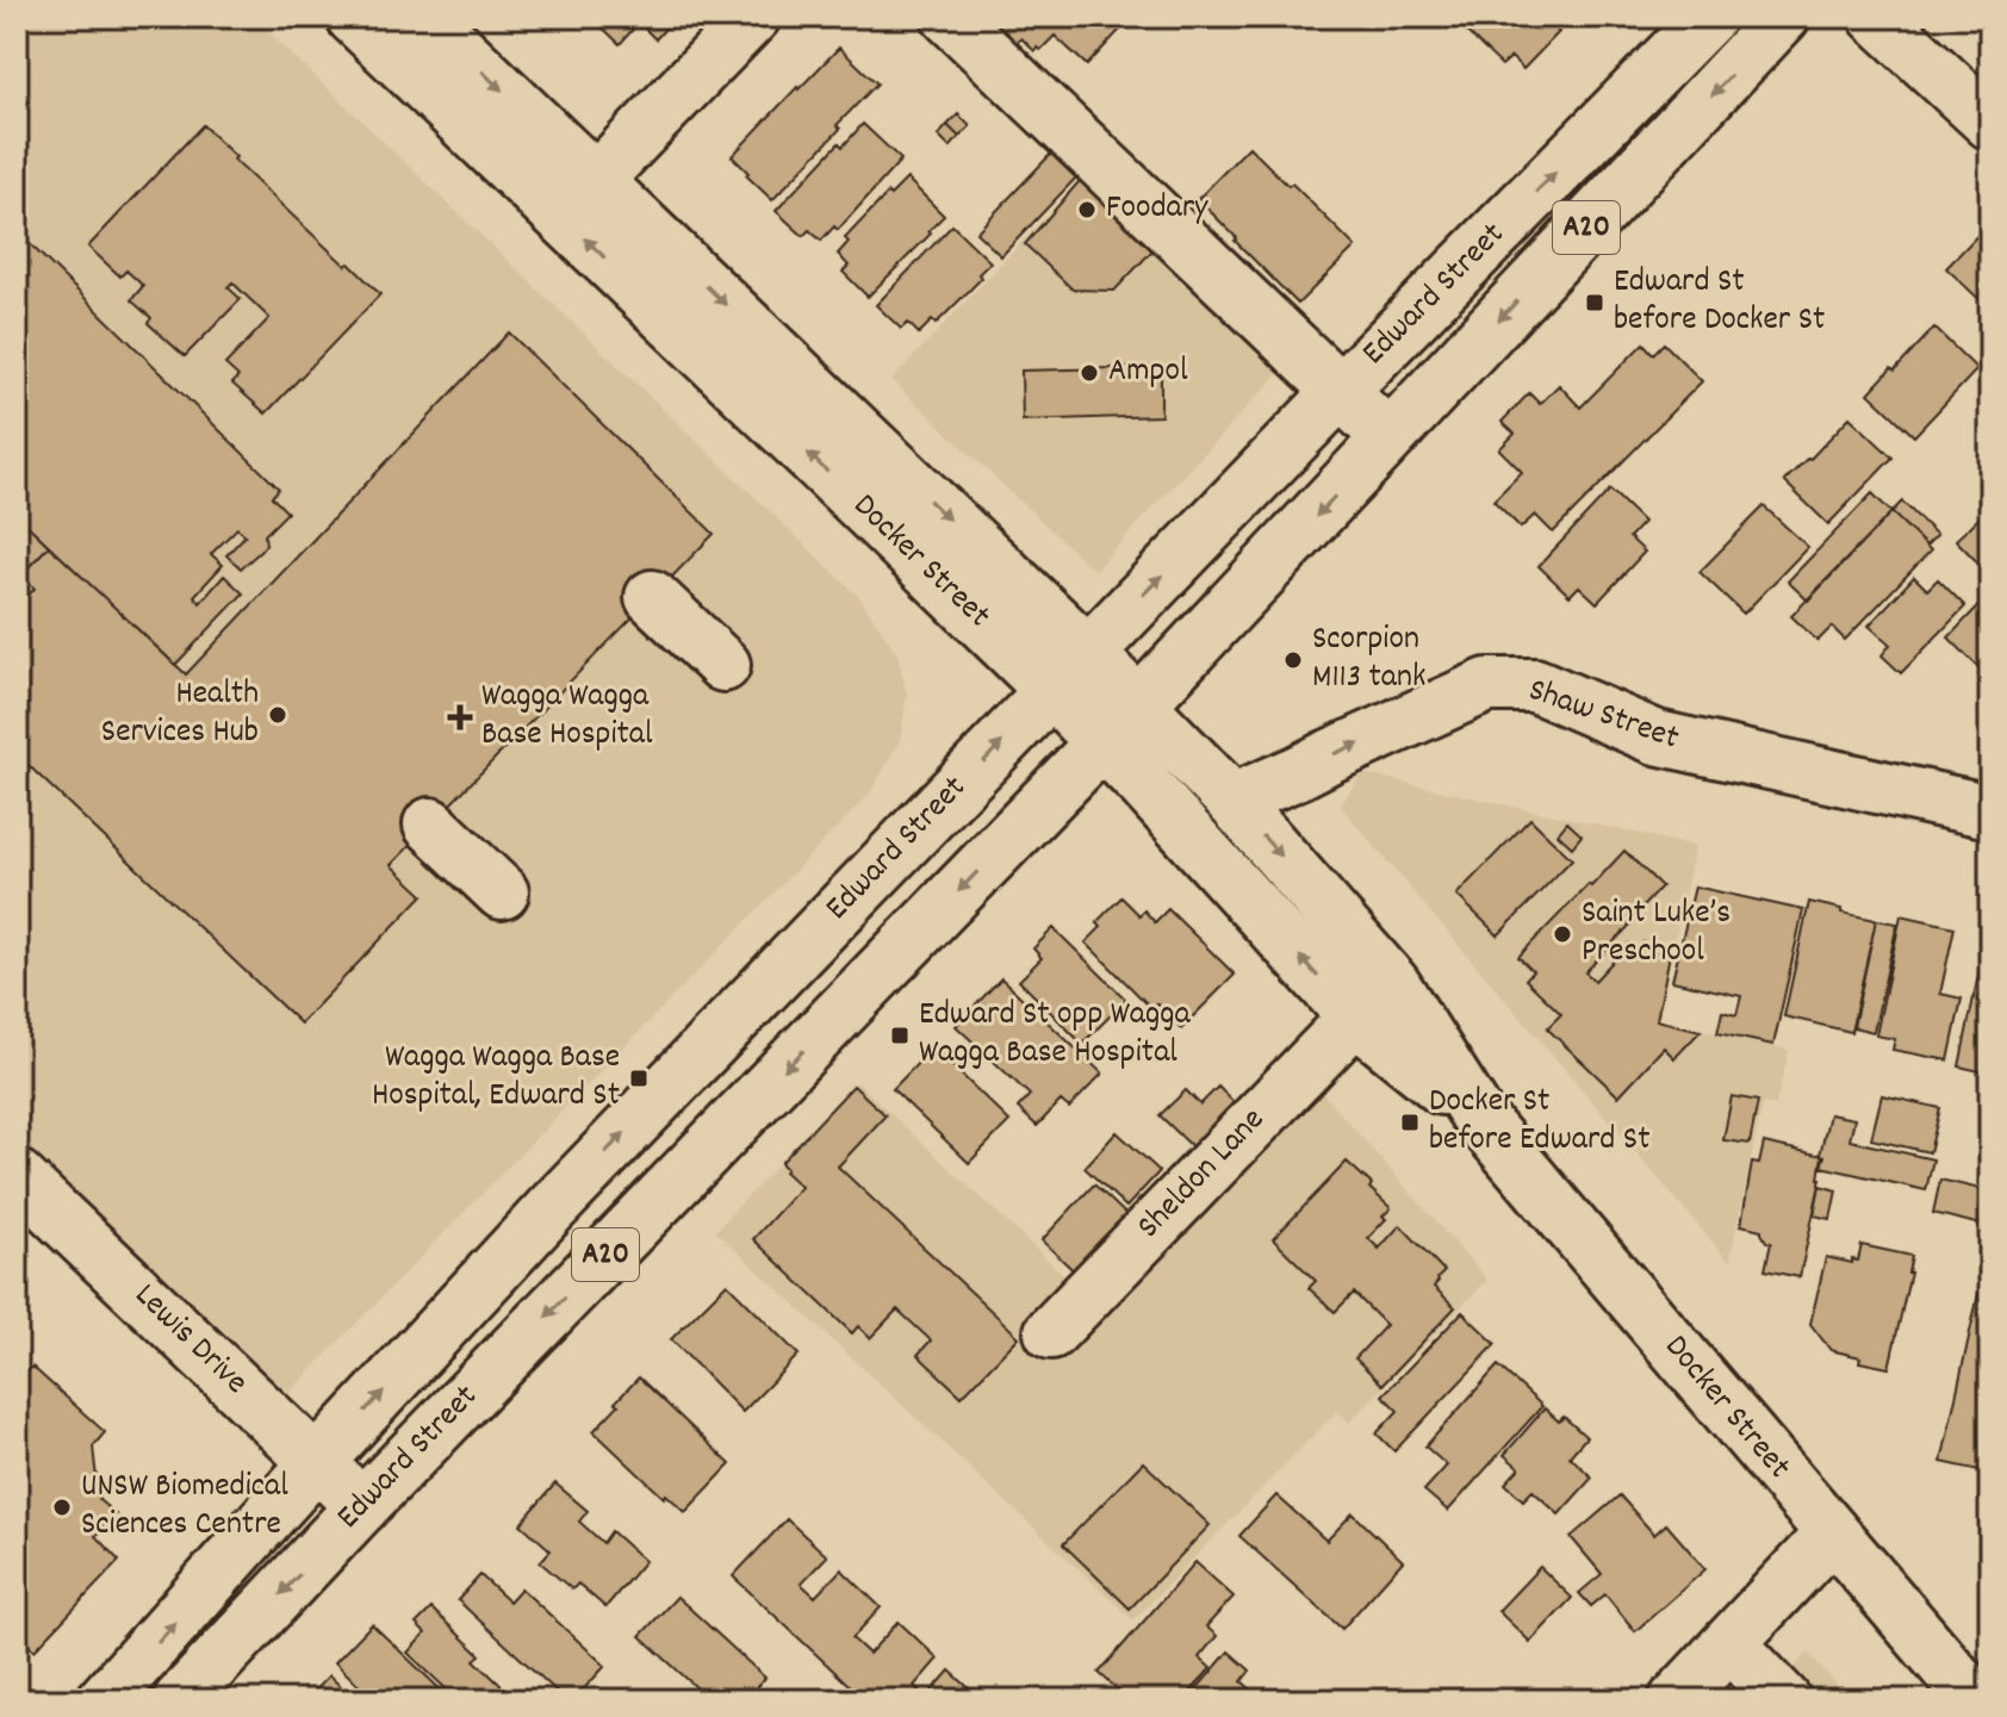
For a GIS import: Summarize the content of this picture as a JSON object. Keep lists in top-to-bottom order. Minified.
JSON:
{"streets":{"main road":["A20","Edward Street","Docker Street","Shaw Street","Sheldon Lane","Lewis Drive"]},"crossings":[["Edward Street","Docker Street"],["Edward Street","Lewis Drive"],["Docker Street","Shaw Street"],["Docker Street","Sheldon Lane"]],"one_way":["Shaw Street"],"places":{"other":["Foodary","Ampol","Scorpion M113 tank","Health Services Hub","Saint Luke’s Preschool","UNSW Biomedical Sciences Centre"],"transit":["Edward St before Docker St","Edward St opp Wagga Wagga Base Hospital","Wagga Wagga Base Hospital, Edward St","Docker St before Edward St"],"health":["Wagga Wagga Base Hospital"]}}
